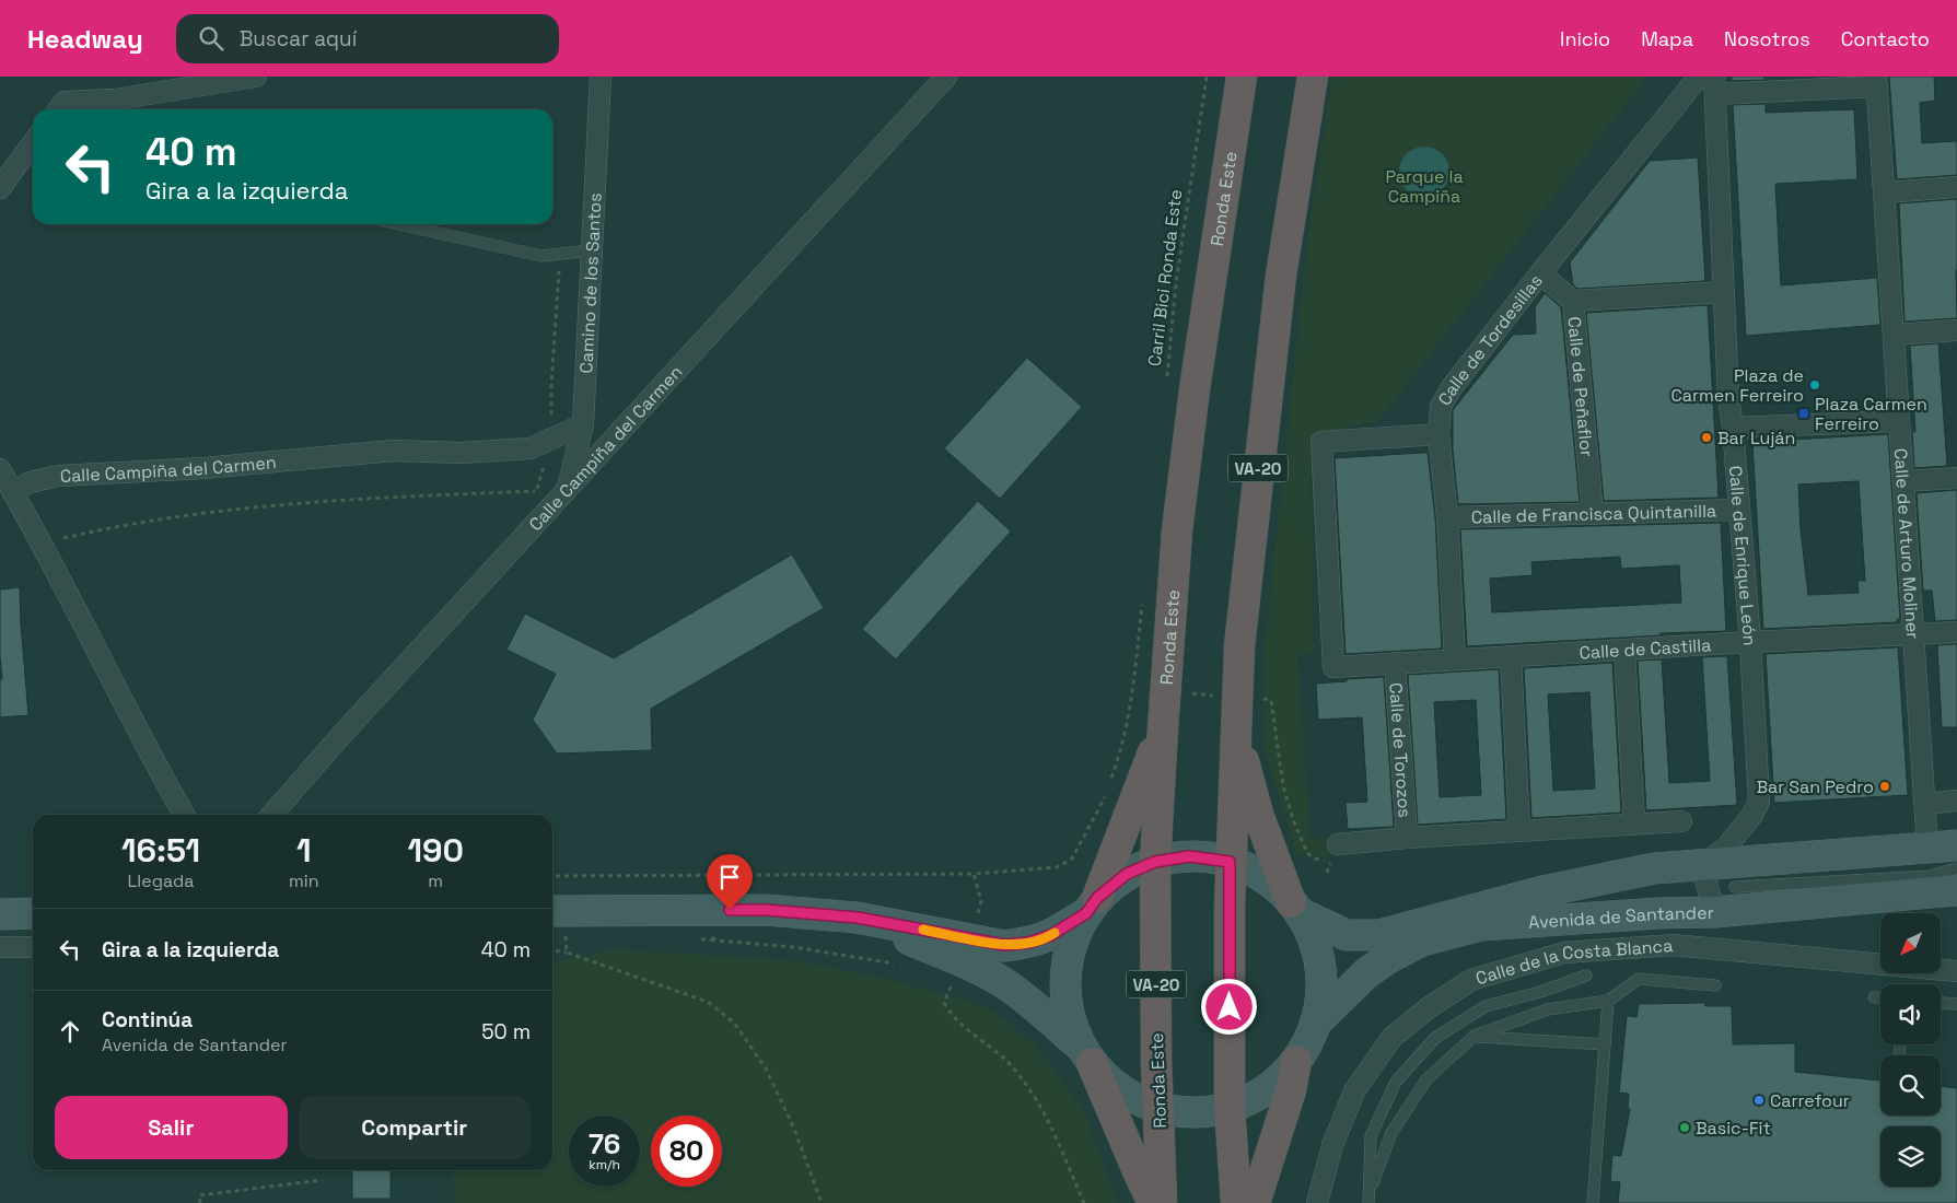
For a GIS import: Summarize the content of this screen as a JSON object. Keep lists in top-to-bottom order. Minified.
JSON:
{"streets":{"highway":["Ronda Este","VA-20"],"main road":["Avenida de Santander"],"street":["Camino de los Santos","Calle de Tordesillas","Calle de Peñaflor","Calle Campiña del Carmen","Calle de Francisca Quintanilla","Calle de Arturo Moliner","Calle de Enrique León","Calle de Castilla","Calle de Torozos","Calle de la Costa Blanca"],"path":["Carril Bici Ronda Este"]},"crossings":[["Camino de los Santos","Calle Campiña del Carmen"],["Calle de Tordesillas","Calle de Peñaflor"],["Calle de Tordesillas","Calle de Francisca Quintanilla"],["Calle de Tordesillas","Calle de Castilla"],["Calle de Peñaflor","Calle de Francisca Quintanilla"],["Calle de Francisca Quintanilla","Calle de Enrique León"],["Calle de Arturo Moliner","Calle de Castilla"],["Calle de Arturo Moliner","Avenida de Santander"],["Calle de Enrique León","Calle de Castilla"],["Calle de Enrique León","Avenida de Santander"],["Calle de Castilla","Calle de Torozos"]],"parks":["Parque la Campiña"],"places":{"other":["Plaza de Carmen Ferreiro","Bar Luján","Bar San Pedro","Carrefour","Basic-Fit"],"transit":["Plaza Carmen Ferreiro"]},"north":"bottom left","page":{"header":"Headway","search":"Buscar aquí","nav":["Inicio","Mapa","Nosotros","Contacto"],"turn":["40 m","Gira a la izquierda"],"eta":["16:51","Llegada","1","min","190","m"],"list":[{"name":"Gira a la izquierda","value":"40 m"},{"name":"Continúa","note":"Avenida de Santander","value":"50 m"}],"buttons":["Salir","Compartir"],"speed":"76 km/h","limit":"80"}}
